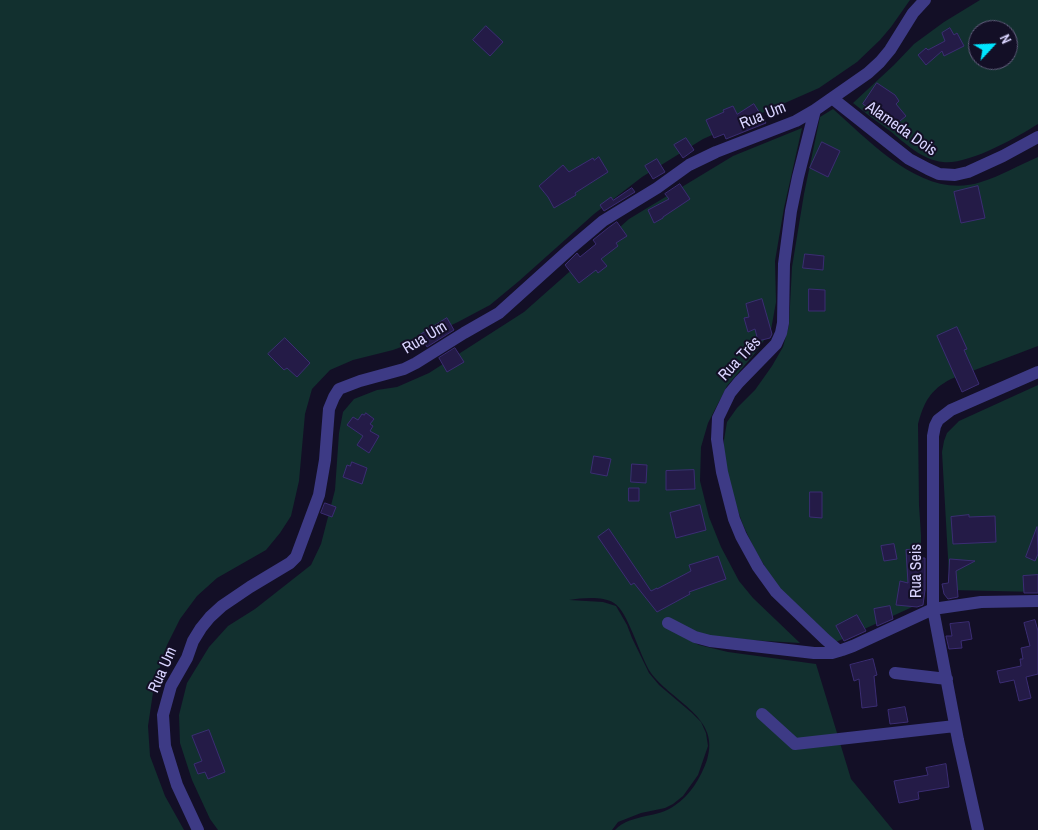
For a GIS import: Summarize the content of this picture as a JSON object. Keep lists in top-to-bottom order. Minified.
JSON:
{"streets":{"street":["Rua Um","Alameda Dois","Rua Três","Rua Seis"]},"crossings":[["Rua Um","Alameda Dois"],["Rua Um","Rua Três"]],"north":"top right"}
